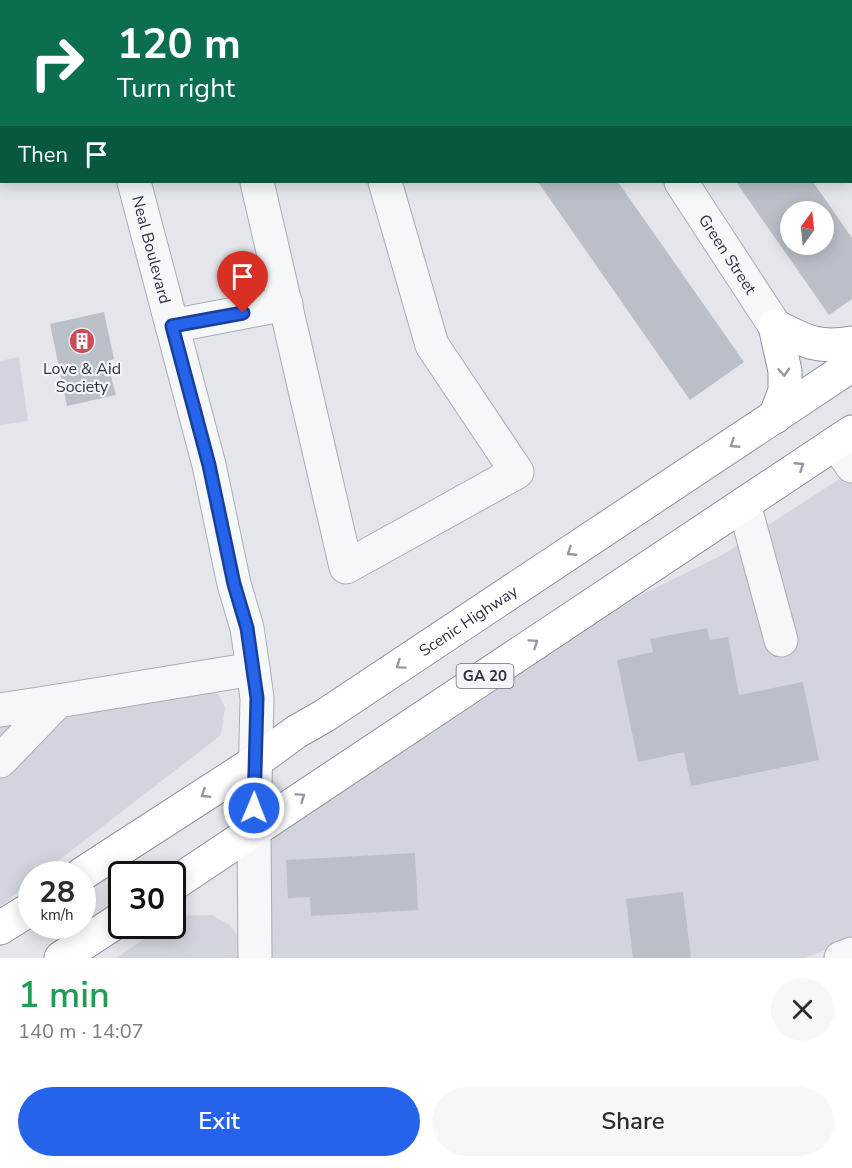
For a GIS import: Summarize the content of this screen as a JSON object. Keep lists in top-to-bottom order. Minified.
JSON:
{"streets":{"highway":["Scenic Highway","GA 20"],"street":["Neal Boulevard","Green Street"]},"crossings":[["Neal Boulevard","Scenic Highway"],["Neal Boulevard","GA 20"]],"places":{"building":["Love & Aid Society"]},"north":"top","page":{"turn":["120 m","Turn right"],"then":"Then","speed":"28 km/h","limit":"30","heading":["1 min","140 m · 14:07"],"buttons":["Exit","Share"]}}
